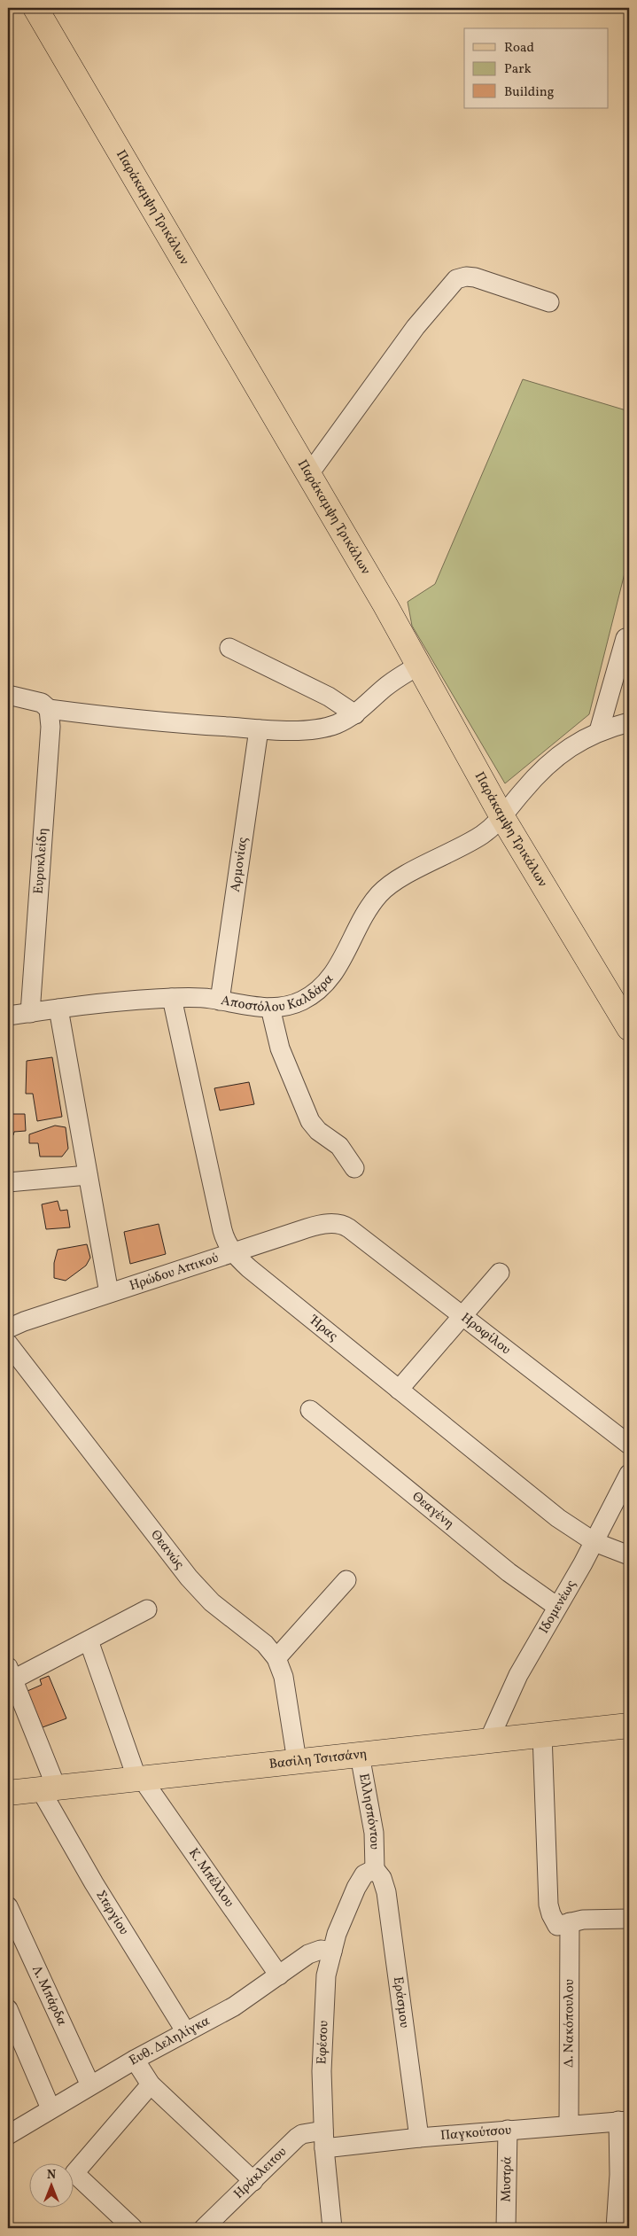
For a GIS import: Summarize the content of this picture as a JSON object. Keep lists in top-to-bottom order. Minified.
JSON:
{"streets":{"main road":["Παράκαμψη Τρικάλων","Βασίλη Τσιτσάνη"],"street":["Ευρυκλείδη","Αρμονίας","Αποστόλου Καλδάρα","Ηρώδου Αττικού","Ήρας","Ηροφίλου","Θεαγένη","Θεανώς","Ιδομενέως","Ελλησπόντου","Κ. Μπέλλου","Στεργίου","Λ. Μπάρδα","Εράσμου","Δ. Νακόπουλου","Ευθ. Δεληλίγκα","Εφέσου","Παγκούτσου","Ηράκλειτου","Μυστρά"]},"crossings":[["Παράκαμψη Τρικάλων","Αποστόλου Καλδάρα"],["Ευρυκλείδη","Αποστόλου Καλδάρα"],["Αρμονίας","Αποστόλου Καλδάρα"],["Αποστόλου Καλδάρα","Ήρας"],["Ηρώδου Αττικού","Ήρας"],["Ηρώδου Αττικού","Ηροφίλου"],["Ήρας","Ιδομενέως"],["Θεαγένη","Ιδομενέως"],["Θεανώς","Βασίλη Τσιτσάνη"],["Ιδομενέως","Βασίλη Τσιτσάνη"],["Βασίλη Τσιτσάνη","Ελλησπόντου"],["Βασίλη Τσιτσάνη","Κ. Μπέλλου"],["Βασίλη Τσιτσάνη","Στεργίου"],["Βασίλη Τσιτσάνη","Δ. Νακόπουλου"],["Ελλησπόντου","Εράσμου"],["Ελλησπόντου","Εφέσου"],["Κ. Μπέλλου","Ευθ. Δεληλίγκα"],["Στεργίου","Ευθ. Δεληλίγκα"],["Λ. Μπάρδα","Ευθ. Δεληλίγκα"],["Εράσμου","Εφέσου"],["Εράσμου","Παγκούτσου"],["Δ. Νακόπουλου","Παγκούτσου"],["Ευθ. Δεληλίγκα","Εφέσου"],["Εφέσου","Παγκούτσου"],["Εφέσου","Ηράκλειτου"],["Παγκούτσου","Ηράκλειτου"],["Παγκούτσου","Μυστρά"]],"legend":["Road","Park","Building"],"north":"top"}
